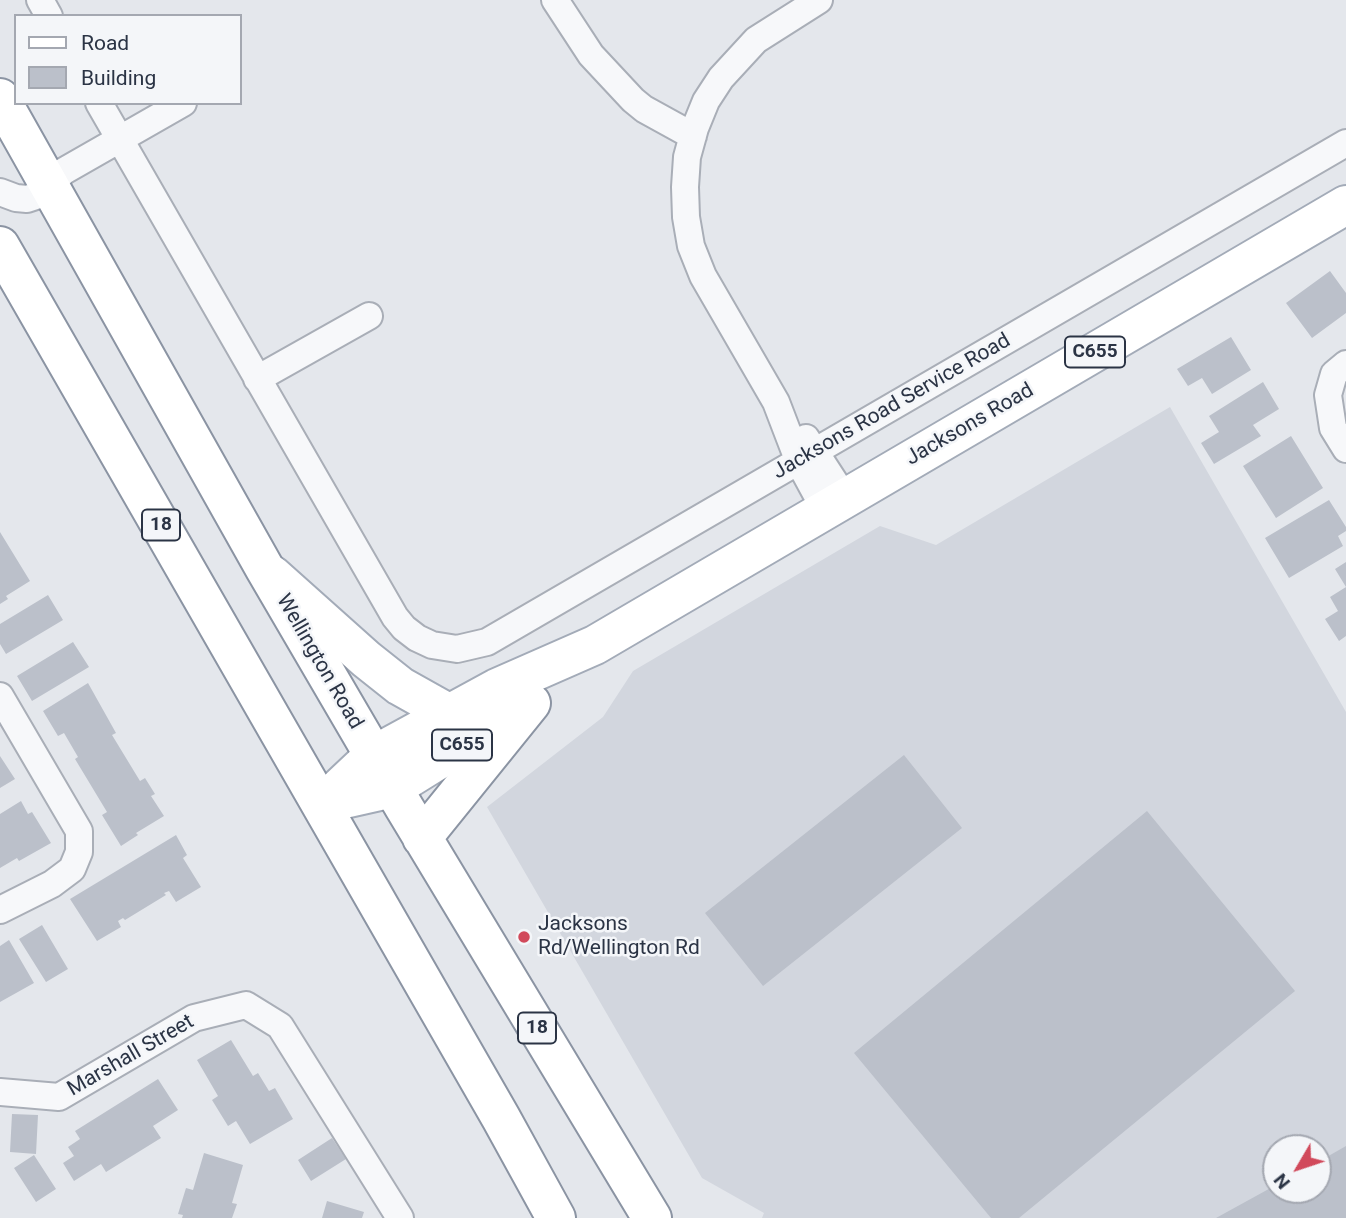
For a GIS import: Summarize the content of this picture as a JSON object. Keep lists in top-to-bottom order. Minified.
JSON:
{"streets":{"main road":["C655","Jacksons Road","18","Wellington Road"],"street":["Jacksons Road Service Road","Marshall Street"]},"crossings":[["Jacksons Road","18"],["Jacksons Road","Wellington Road"]],"places":["Jacksons Rd/Wellington Rd"],"legend":["Road","Building"],"north":"bottom left"}
